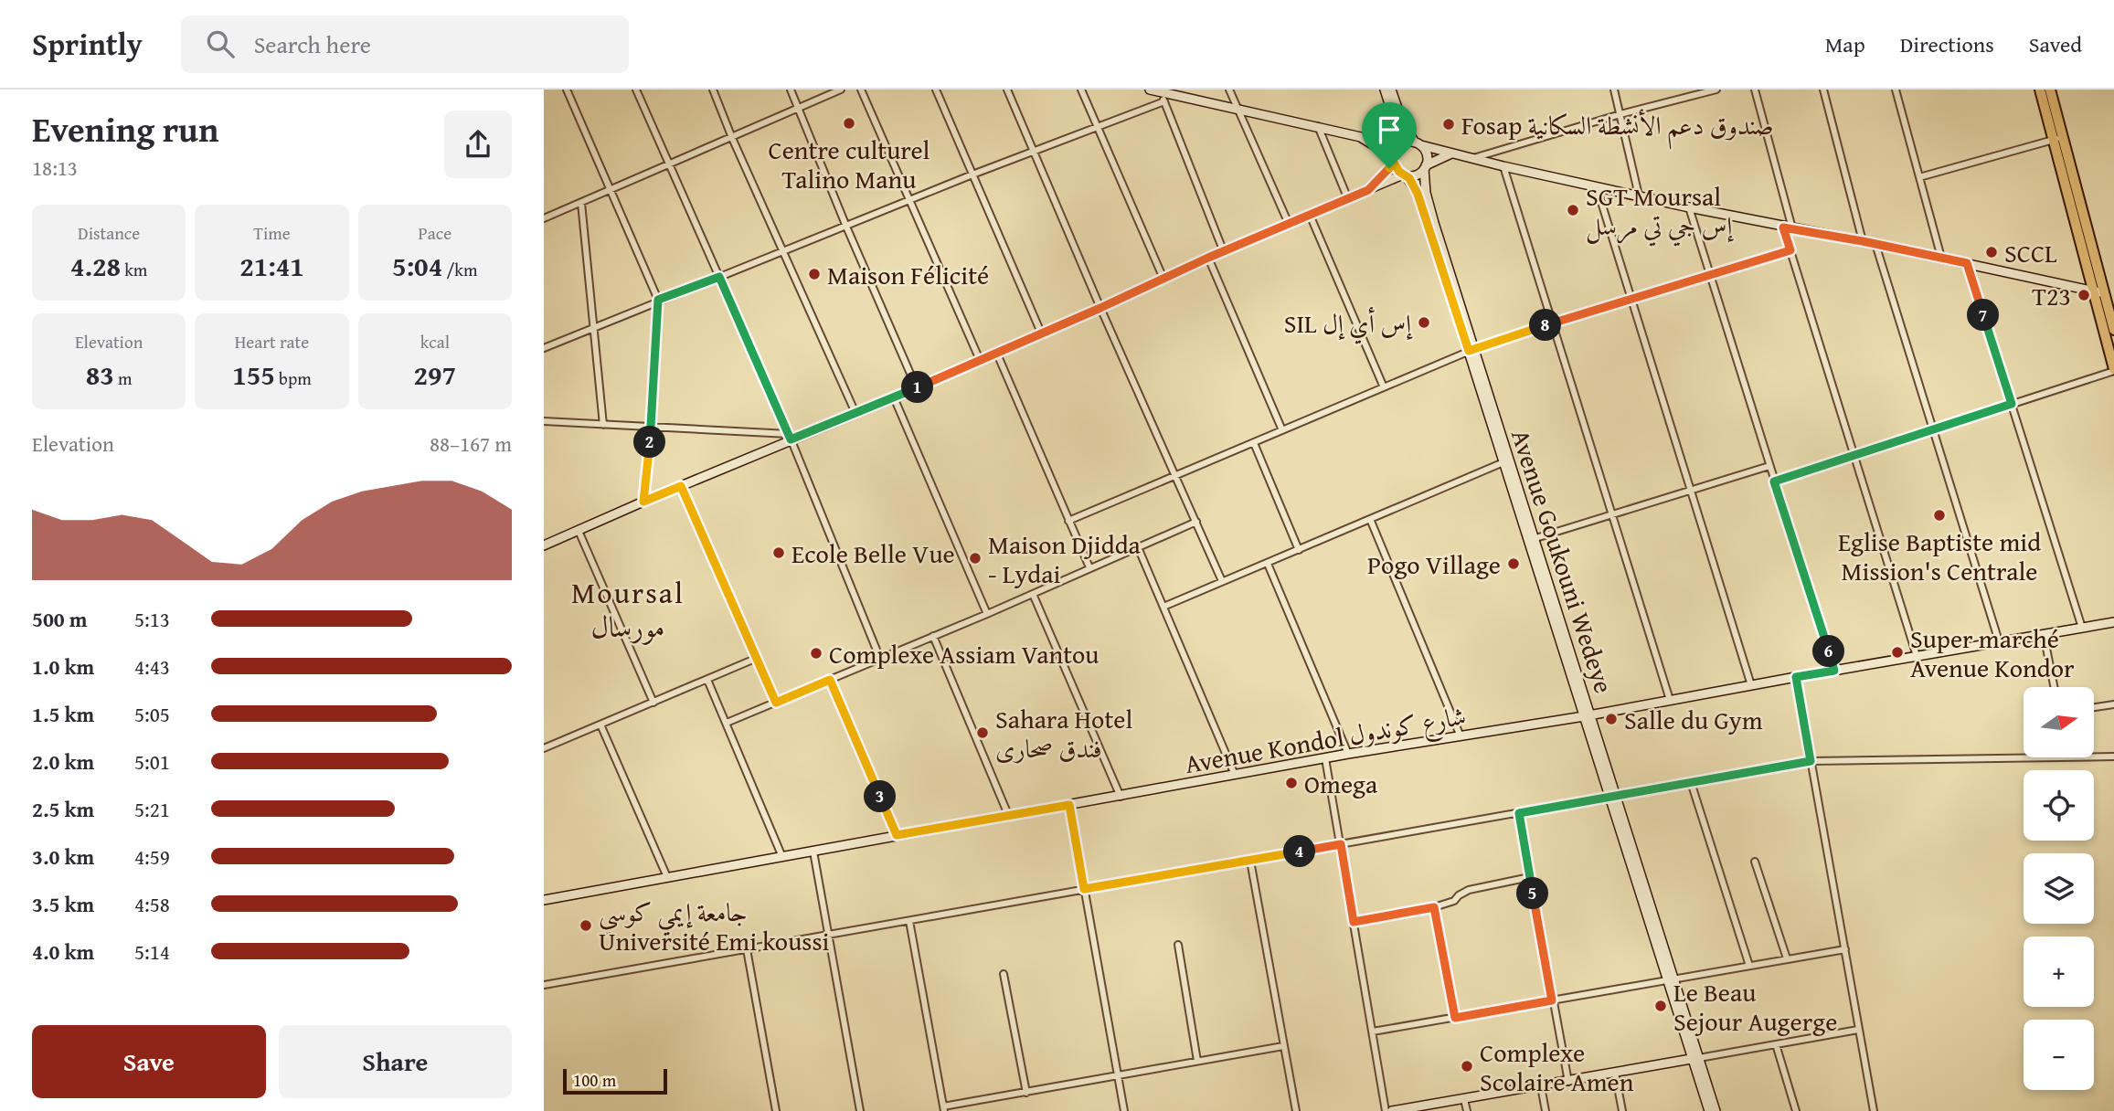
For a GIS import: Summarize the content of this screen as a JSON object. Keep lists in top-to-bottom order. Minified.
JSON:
{"streets":{"street":["Avenue Goukouni Wedeye","Avenue Kondol شارع كوندول"]},"crossings":[["Avenue Goukouni Wedeye","Avenue Kondol شارع كوندول"]],"districts":["Moursal مورسال"],"places":["Centre culturel Talino Manu","Fosap صندوق دعم الأنشطة السكانية","SGT Moursal إس جي تي مرسل","SCCL","Maison Félicité","T23","SIL إس أي إل","Eglise Baptiste mid Mission's Centrale","Ecole Belle Vue","Maison Djidda - Lydai","Pogo Village","Super marché Avenue Kondor","Complexe Assiam Vantou","Salle du Gym","Sahara Hotel فندق صحارى","Omega","جامعة إيمي كوسي Université Emi koussi","Le Beau Sejour Augerge","Complexe Scolaire Amen"],"scale_bar":"100 m","north":"right","page":{"header":"Sprintly","search":"Search here","nav":["Map","Directions","Saved"],"heading":["Evening run","18:13"],"stats":[["Distance","4.28 km"],["Time","21:41"],["Pace","5:04 /km"],["Elevation","83 m"],["Heart rate","155 bpm"],["kcal","297"]],"pins":["7","8","1","2","6","3","4","5"],"chart":["Elevation","88–167 m"],"list":[{"name":"500 m","note":"5:13"},{"name":"1.0 km","note":"4:43"},{"name":"1.5 km","note":"5:05"},{"name":"2.0 km","note":"5:01"},{"name":"2.5 km","note":"5:21"},{"name":"3.0 km","note":"4:59"},{"name":"3.5 km","note":"4:58"},{"name":"4.0 km","note":"5:14"}],"map_buttons":["+","−"],"buttons":["Save","Share"],"scale":"100 m"}}
